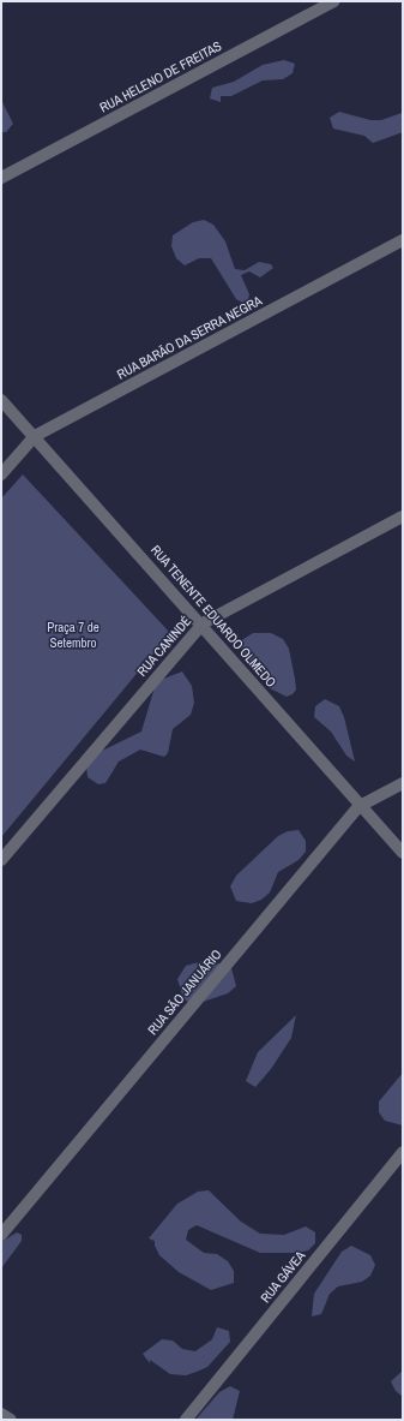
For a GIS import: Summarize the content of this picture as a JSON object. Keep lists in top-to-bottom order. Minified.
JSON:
{"streets":{"street":["RUA HELENO DE FREITAS","RUA BARÃO DA SERRA NEGRA","RUA TENENTE EDUARDO OLMEDO","RUA CANINDÉ","RUA SÃO JANUÁRIO","RUA GÁVEA"]},"crossings":[["RUA BARÃO DA SERRA NEGRA","RUA TENENTE EDUARDO OLMEDO"],["RUA TENENTE EDUARDO OLMEDO","RUA CANINDÉ"],["RUA TENENTE EDUARDO OLMEDO","RUA SÃO JANUÁRIO"]],"parks":["Praça 7 de Setembro"]}
